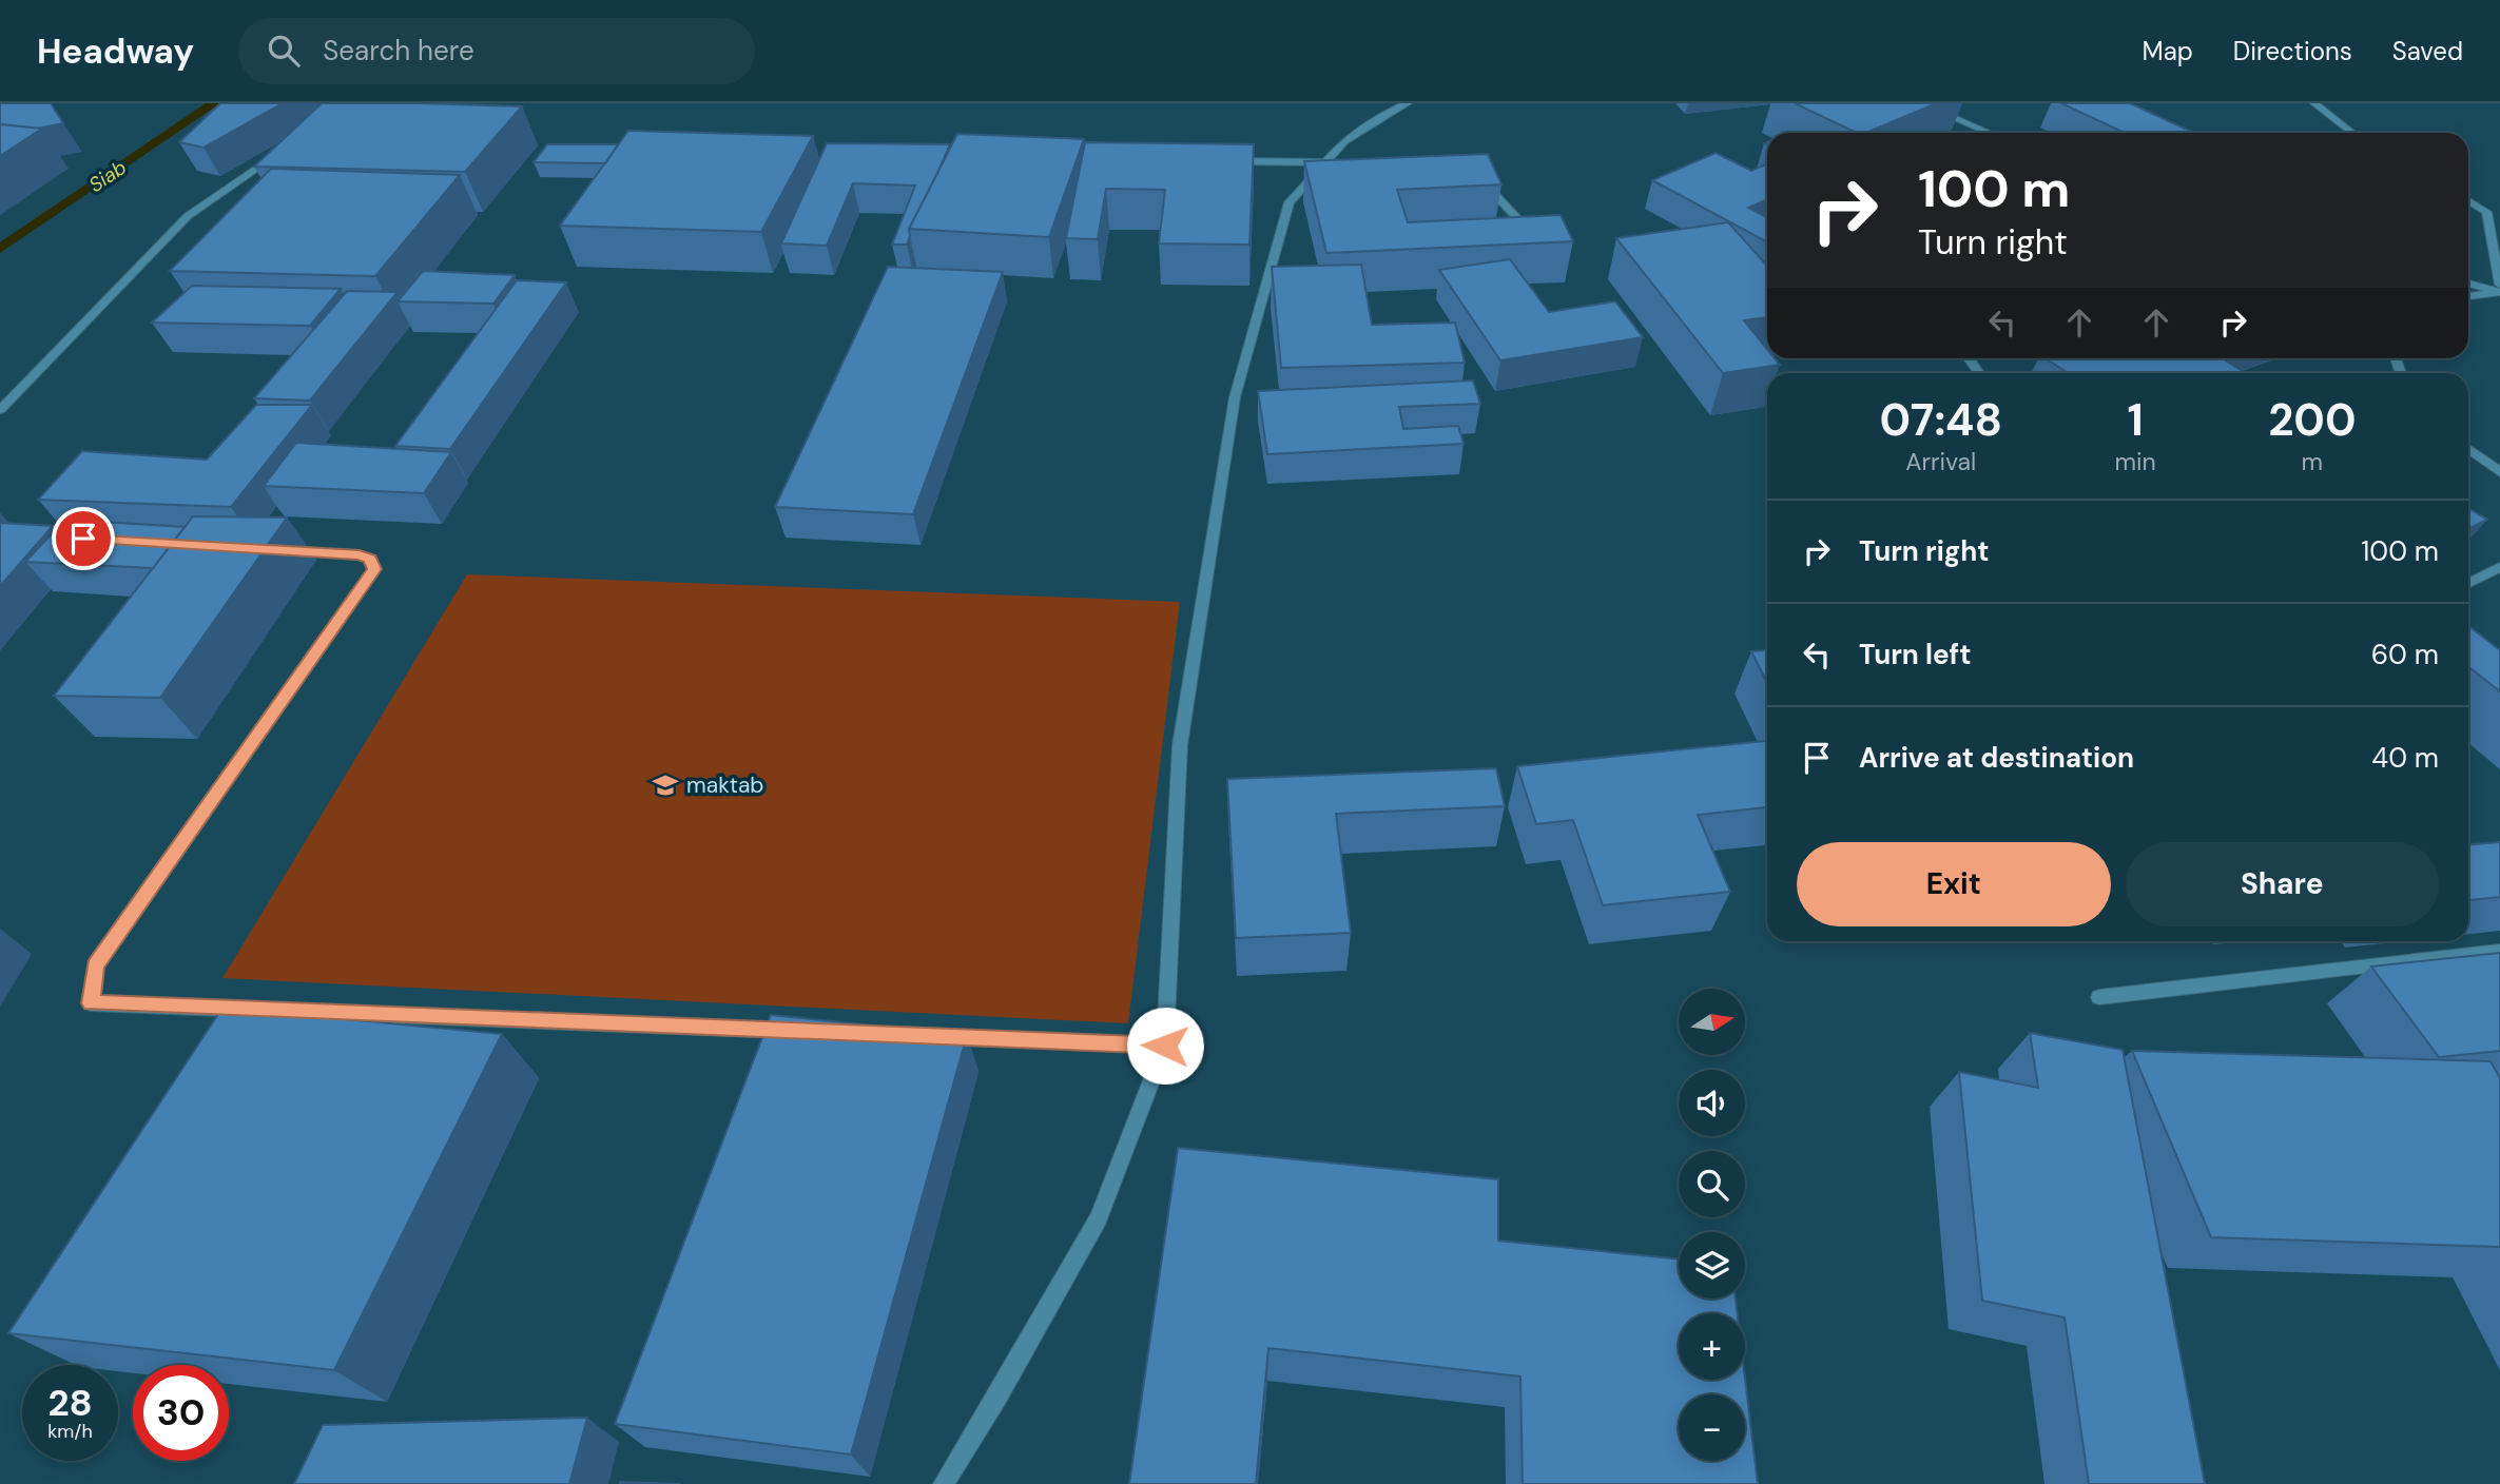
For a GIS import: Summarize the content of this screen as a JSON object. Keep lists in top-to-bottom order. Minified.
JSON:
{"water":["Siab"],"places":{"school or university":["maktab"]},"north":"right","page":{"header":"Headway","search":"Search here","nav":["Map","Directions","Saved"],"turn":["100 m","Turn right"],"eta":["07:48","Arrival","1","min","200","m"],"list":[{"name":"Turn right","value":"100 m"},{"name":"Turn left","value":"60 m"},{"name":"Arrive at destination","value":"40 m"}],"buttons":["Exit","Share"],"map_buttons":["+","−"],"speed":"28 km/h","limit":"30"}}
